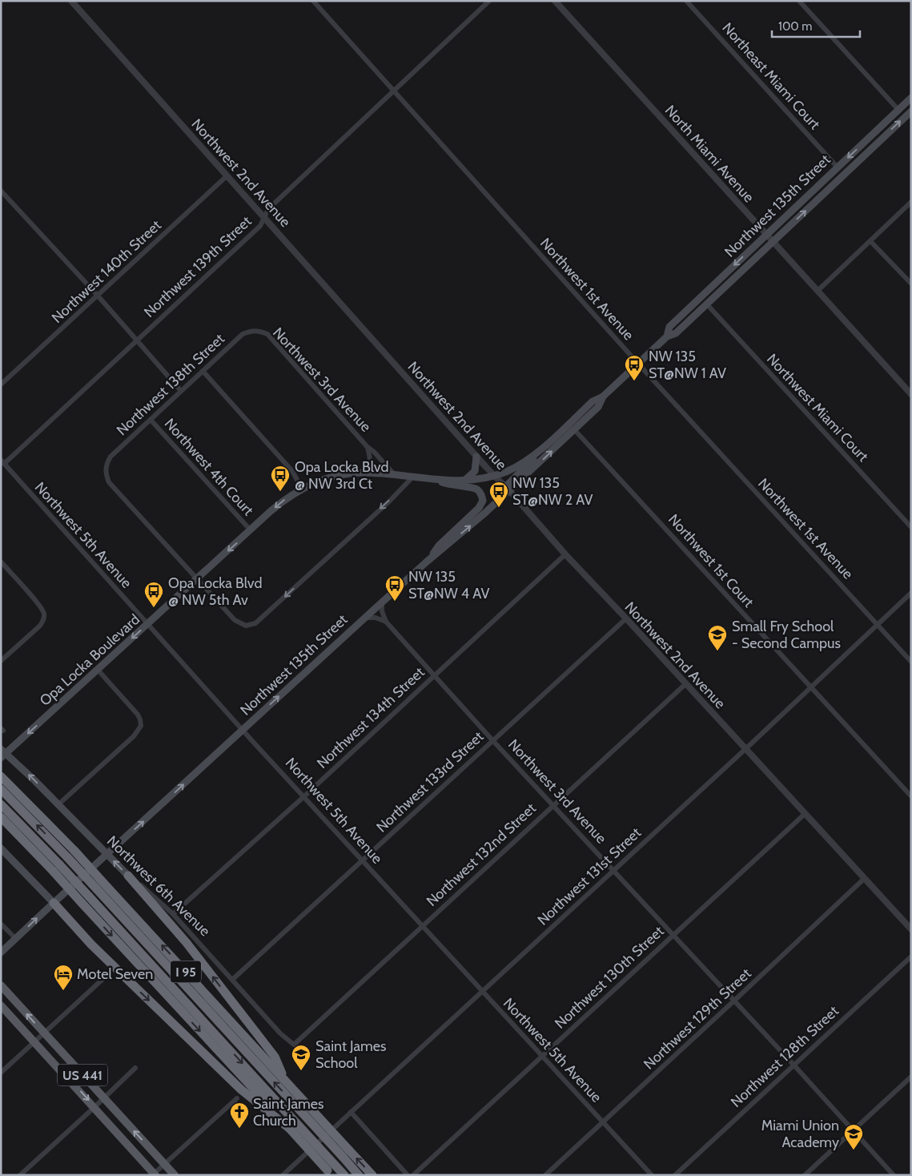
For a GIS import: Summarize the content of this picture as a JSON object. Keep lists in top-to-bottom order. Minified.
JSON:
{"streets":{"highway":["I 95"],"main road":["Northwest 135th Street","Opa Locka Boulevard","Northwest 6th Avenue","US 441"],"street":["Northeast Miami Court","North Miami Avenue","Northwest 2nd Avenue","Northwest 139th Street","Northwest 140th Street","Northwest 1st Avenue","Northwest 3rd Avenue","Northwest 138th Street","Northwest Miami Court","Northwest 4th Court","Northwest 5th Avenue","Northwest 1st Court","Northwest 134th Street","Northwest 133rd Street","Northwest 132nd Street","Northwest 131st Street","Northwest 130th Street","Northwest 129th Street","Northwest 128th Street"]},"crossings":[["Northeast Miami Court","Northwest 135th Street"],["North Miami Avenue","Northwest 135th Street"],["Northwest 2nd Avenue","Northwest 135th Street"],["Northwest 2nd Avenue","Northwest 139th Street"],["Northwest 2nd Avenue","Northwest 140th Street"],["Northwest 2nd Avenue","Opa Locka Boulevard"],["Northwest 2nd Avenue","Northwest 134th Street"],["Northwest 2nd Avenue","Northwest 133rd Street"],["Northwest 2nd Avenue","Northwest 132nd Street"],["Northwest 2nd Avenue","Northwest 131st Street"],["Northwest 2nd Avenue","Northwest 130th Street"],["Northwest 2nd Avenue","Northwest 129th Street"],["Northwest 135th Street","Northwest 1st Avenue"],["Northwest 135th Street","Northwest Miami Court"],["Northwest 135th Street","Northwest 5th Avenue"],["Northwest 135th Street","Northwest 1st Court"],["Northwest 135th Street","Opa Locka Boulevard"],["Northwest 135th Street","Northwest 6th Avenue"],["Northwest 139th Street","Northwest 1st Avenue"],["Northwest 139th Street","Northwest 5th Avenue"],["Northwest 1st Avenue","Northwest 131st Street"],["Northwest 3rd Avenue","Northwest 138th Street"],["Northwest 3rd Avenue","Opa Locka Boulevard"],["Northwest 3rd Avenue","Northwest 134th Street"],["Northwest 3rd Avenue","Northwest 133rd Street"],["Northwest 3rd Avenue","Northwest 132nd Street"],["Northwest 3rd Avenue","Northwest 131st Street"],["Northwest 3rd Avenue","Northwest 130th Street"],["Northwest 3rd Avenue","Northwest 129th Street"],["Northwest 3rd Avenue","Northwest 128th Street"],["Northwest 138th Street","Northwest 4th Court"],["Northwest 138th Street","Opa Locka Boulevard"],["Northwest 4th Court","Opa Locka Boulevard"],["Northwest 5th Avenue","Opa Locka Boulevard"],["Northwest 5th Avenue","Northwest 134th Street"],["Northwest 5th Avenue","Northwest 133rd Street"],["Northwest 5th Avenue","Northwest 132nd Street"],["Northwest 5th Avenue","Northwest 131st Street"],["Northwest 5th Avenue","Northwest 130th Street"],["Northwest 5th Avenue","Northwest 129th Street"],["Northwest 1st Court","Northwest 131st Street"],["Opa Locka Boulevard","Northwest 6th Avenue"],["Northwest 134th Street","Northwest 6th Avenue"],["Northwest 133rd Street","Northwest 6th Avenue"],["Northwest 132nd Street","Northwest 6th Avenue"]],"one_way":["Opa Locka Boulevard"],"places":{"bus stop":["NW 135 ST@NW 1 AV","Opa Locka Blvd @ NW 3rd Ct","NW 135 ST@NW 2 AV","NW 135 ST@NW 4 AV","Opa Locka Blvd @ NW 5th Av"],"school or university":["Small Fry School - Second Campus","Saint James School","Miami Union Academy"],"hotel":["Motel Seven"],"church":["Saint James Church"]},"scale_bar":"100 m"}
